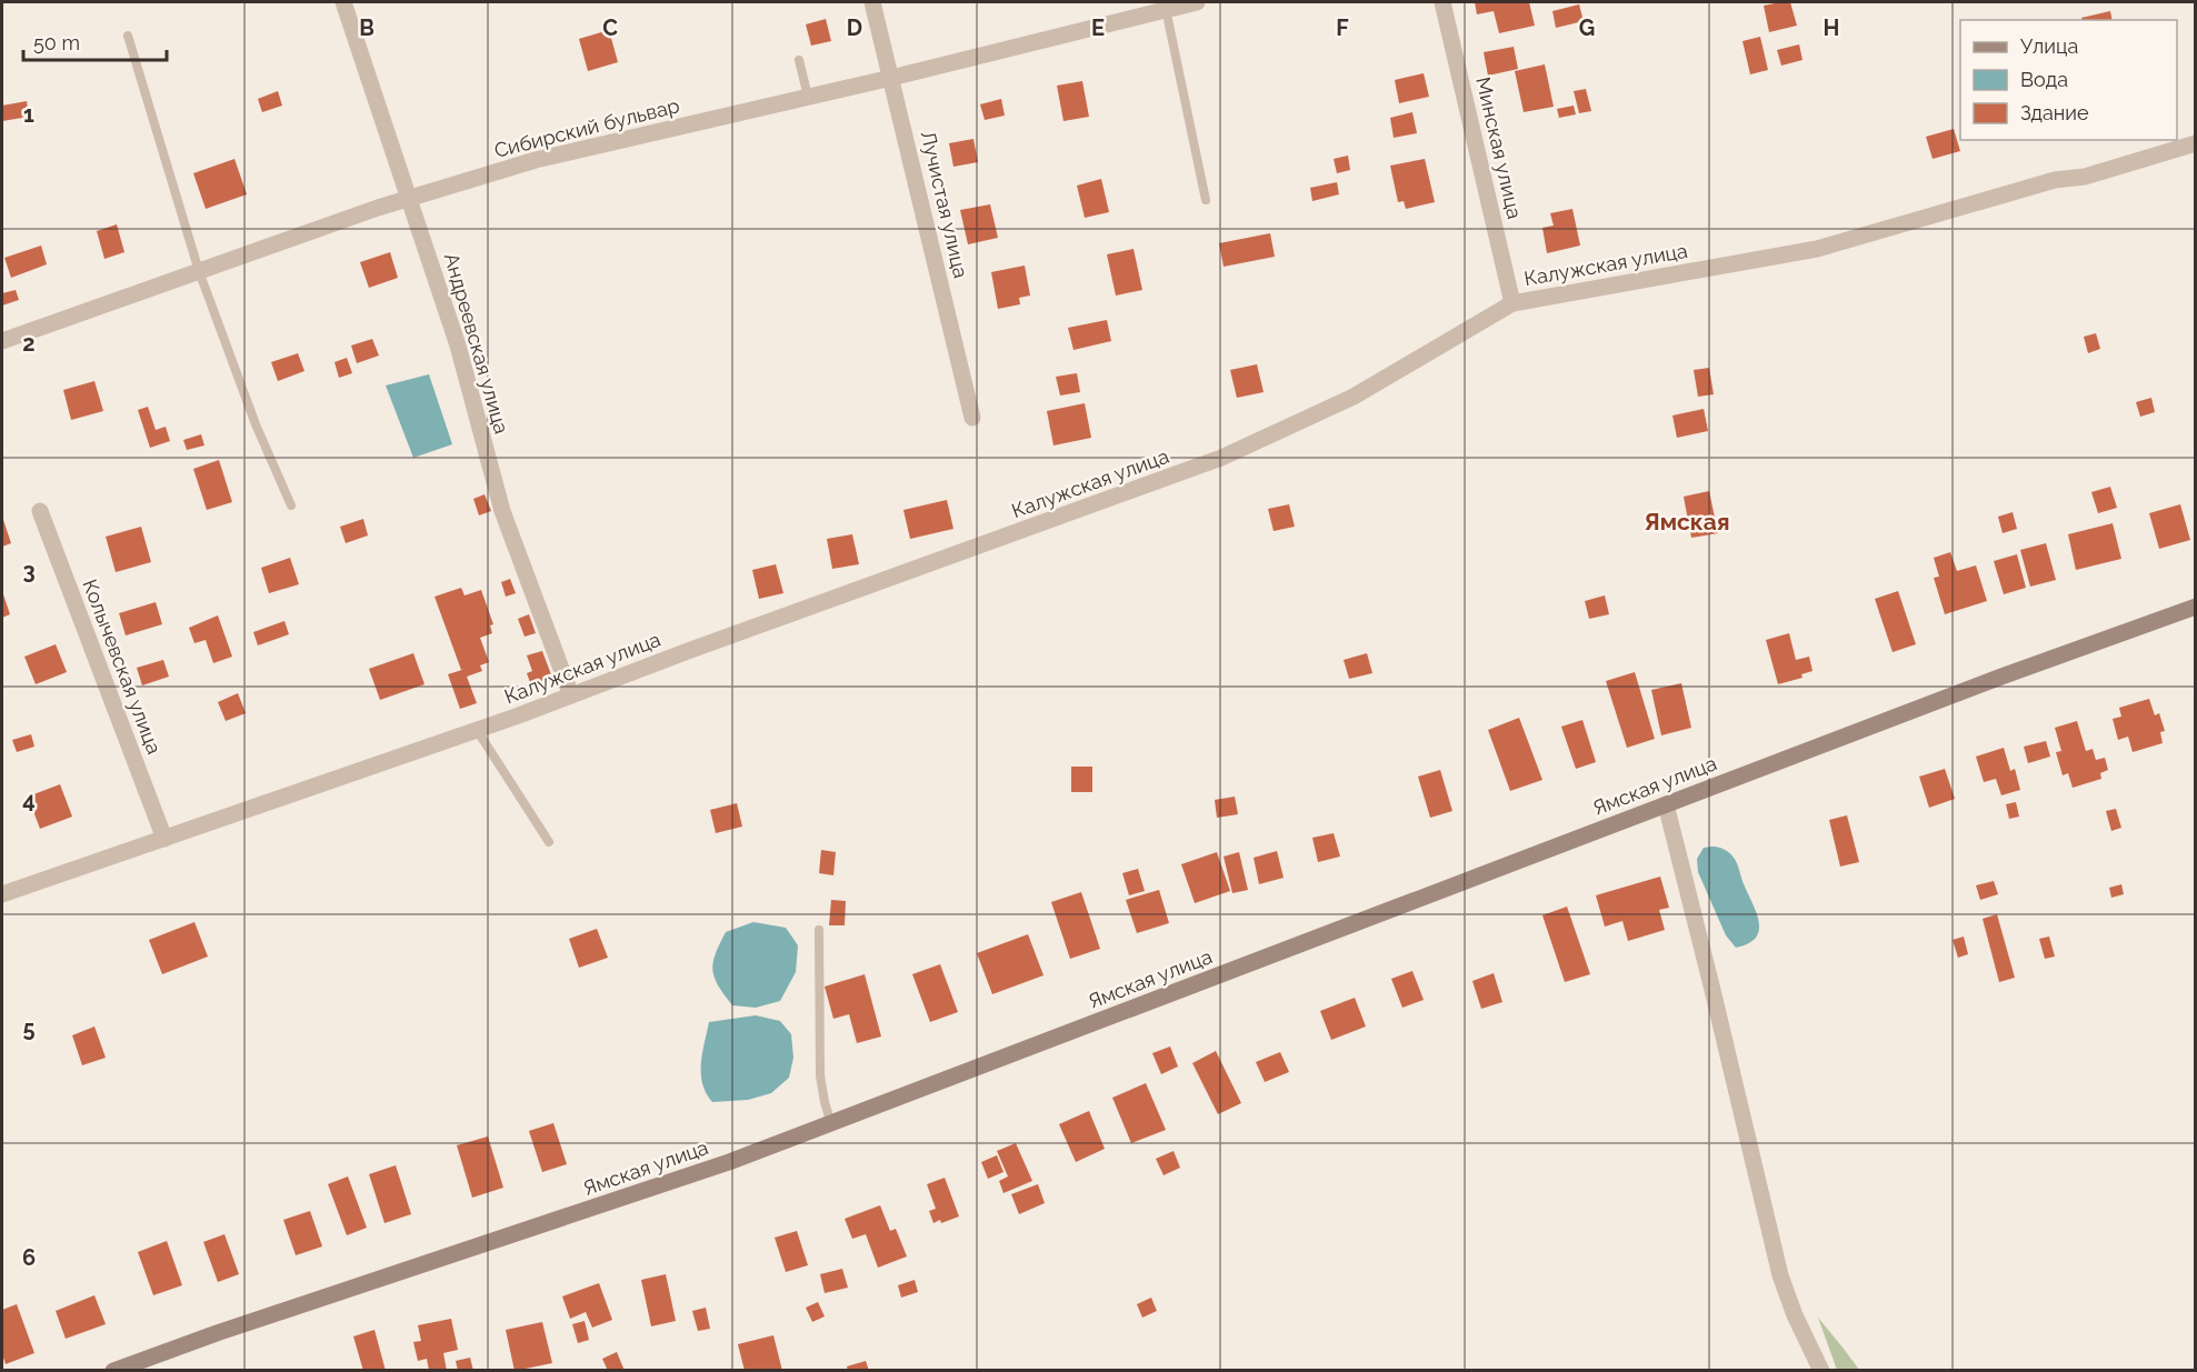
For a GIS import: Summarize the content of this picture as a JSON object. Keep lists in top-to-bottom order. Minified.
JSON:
{"streets":{"main road":["Ямская улица"],"street":["Сибирский бульвар","Минская улица","Лучистая улица","Калужская улица","Андреевская улица","Колычевская улица"]},"crossings":[["Сибирский бульвар","Лучистая улица"],["Сибирский бульвар","Андреевская улица"],["Минская улица","Калужская улица"],["Калужская улица","Андреевская улица"],["Калужская улица","Колычевская улица"]],"districts":["Ямская"],"legend":["Улица","Вода","Здание"],"scale_bar":"50 m","grid":{"columns":["B","C","D","E","F","G","H"],"rows":["1","2","3","4","5","6"]}}
